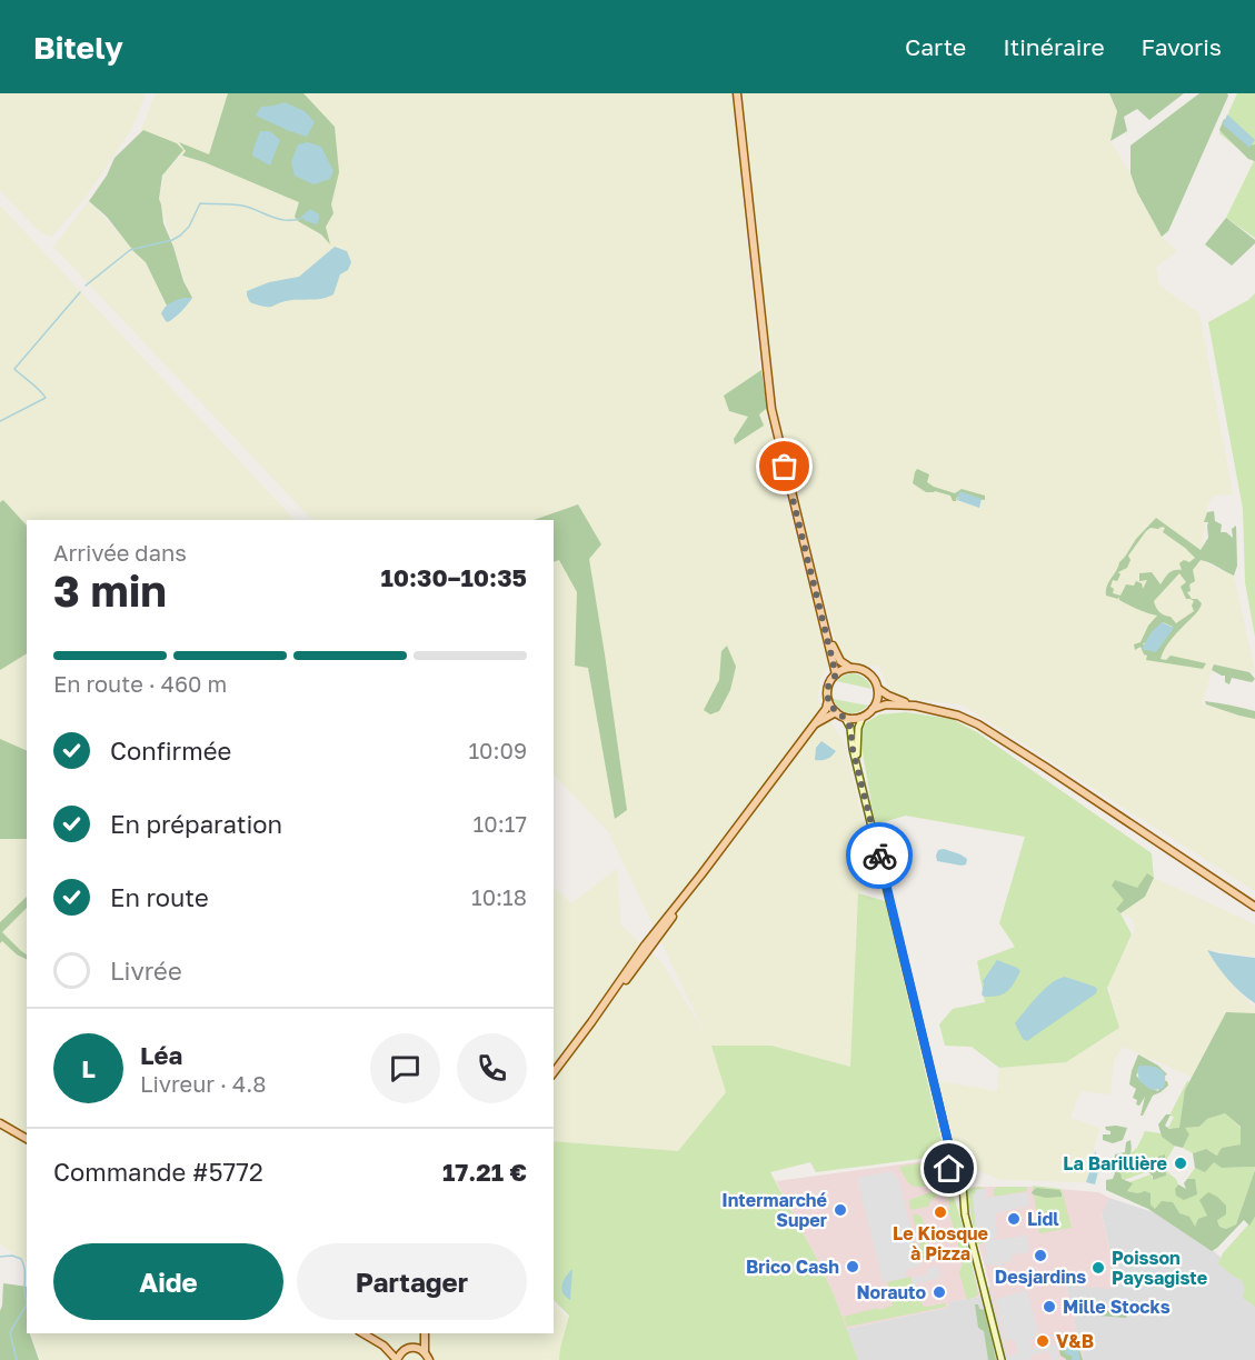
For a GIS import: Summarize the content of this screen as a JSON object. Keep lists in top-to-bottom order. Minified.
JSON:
{"places":["La Barillière","Intermarché Super","Le Kiosque à Pizza","Lidl","Desjardins","Brico Cash","Poisson Paysagiste","Norauto","Mille Stocks","V&B"],"page":{"header":"Bitely","nav":["Carte","Itinéraire","Favoris"],"heading":["3 min","Arrivée dans","10:30–10:35"],"panel":["Léa","Livreur · 4.8","Commande #5772","17.21 €"],"bar":"En route · 460 m","list":[["Confirmée","10:09"],["En préparation","10:17"],["En route","10:18"],"Livrée"],"round":"L","buttons":["Aide","Partager"]}}
